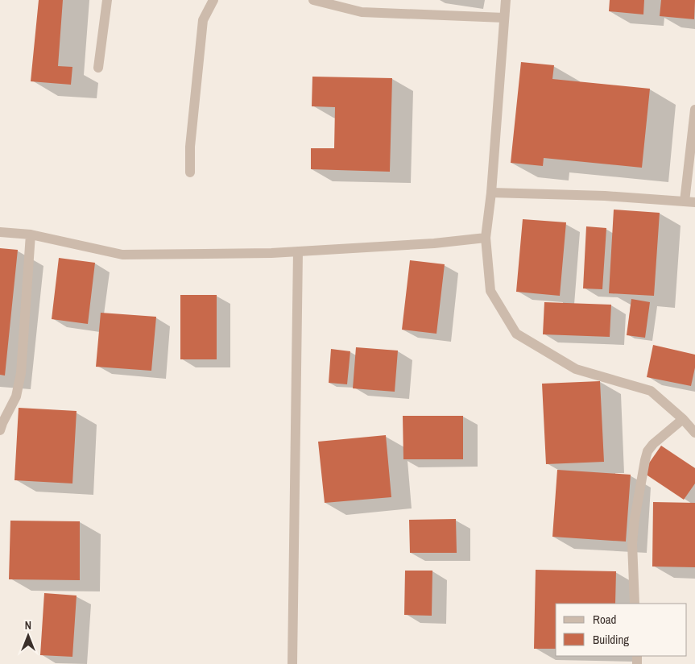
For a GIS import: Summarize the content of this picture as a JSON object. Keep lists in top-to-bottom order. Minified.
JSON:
{"legend":["Road","Building"],"north":"top"}
